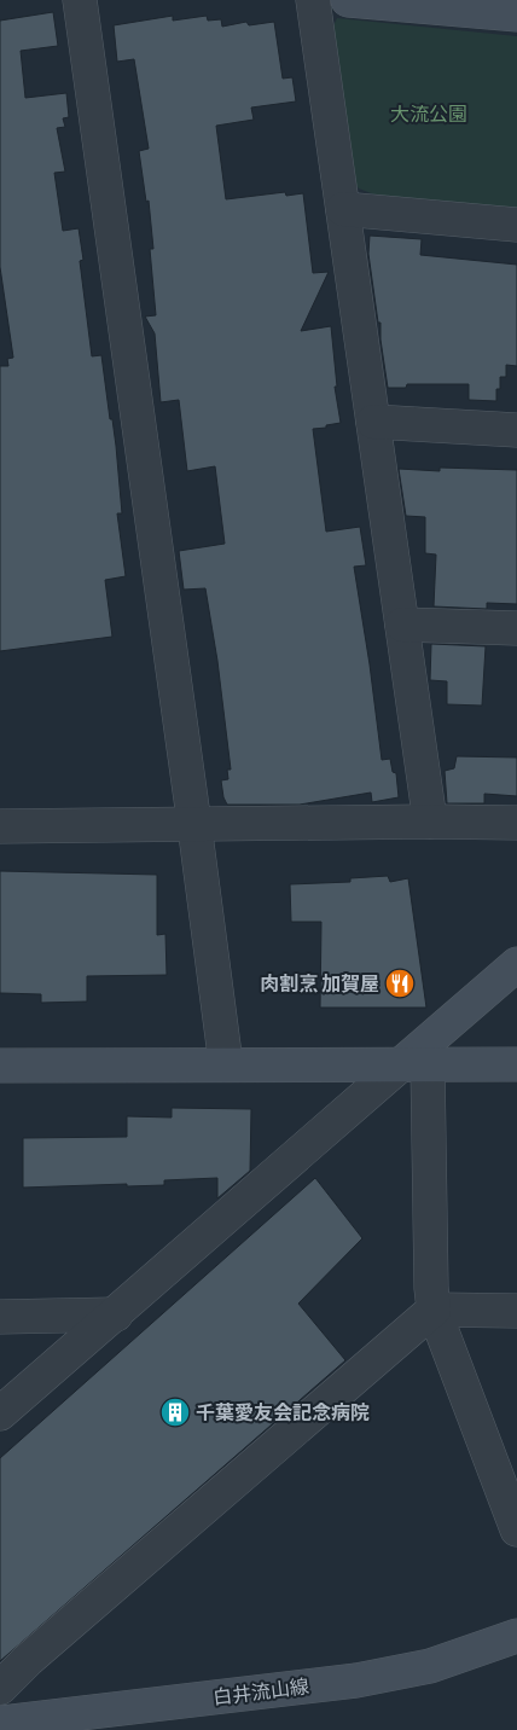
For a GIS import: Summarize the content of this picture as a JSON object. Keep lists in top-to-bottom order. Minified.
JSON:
{"streets":{"street":["白井流山線"]},"parks":["大流公園"],"places":{"restaurant":["肉割烹 加賀屋"],"building":["千葉愛友会記念病院"]}}
